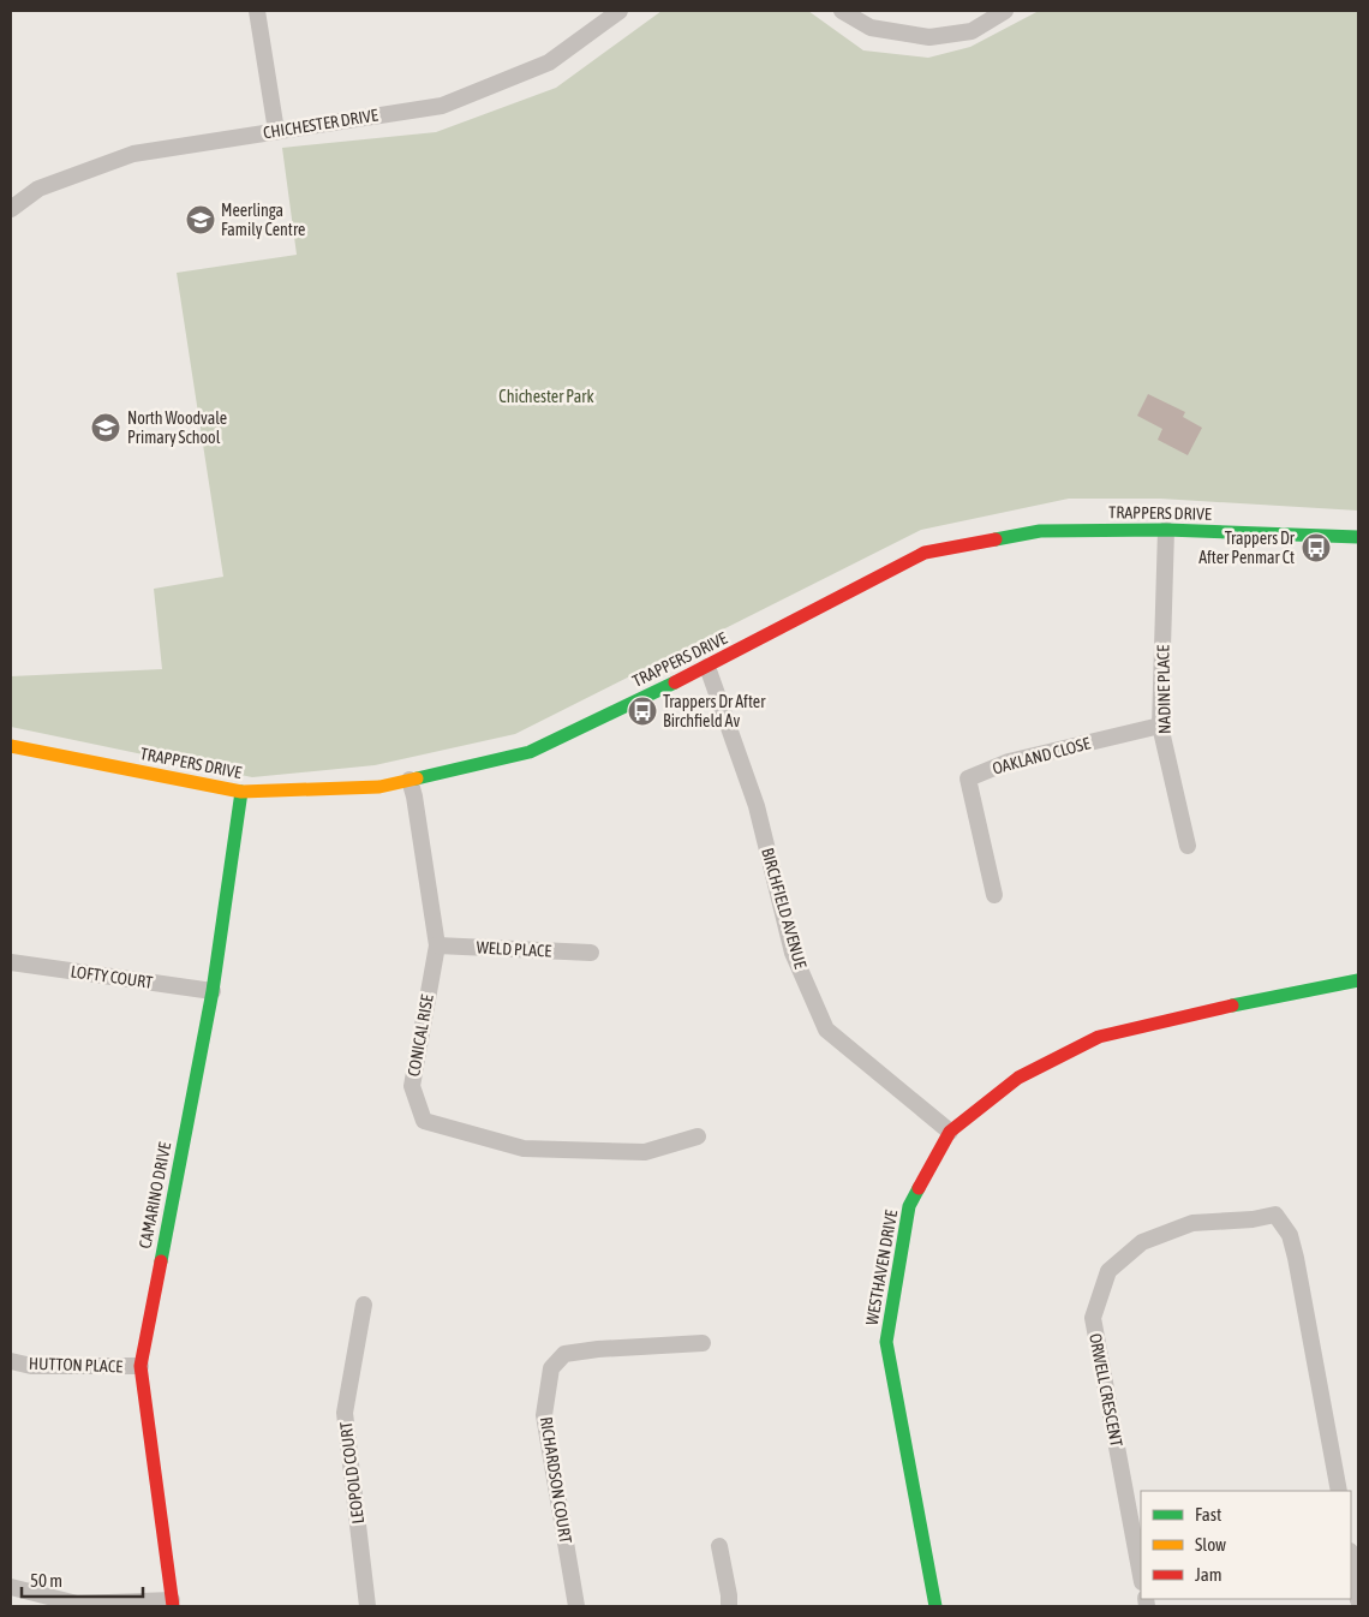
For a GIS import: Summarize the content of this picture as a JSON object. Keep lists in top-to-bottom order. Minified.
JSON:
{"streets":{"street":["CHICHESTER DRIVE","TRAPPERS DRIVE","NADINE PLACE","OAKLAND CLOSE","BIRCHFIELD AVENUE","WELD PLACE","LOFTY COURT","CONICAL RISE","CAMARINO DRIVE","WESTHAVEN DRIVE","HUTTON PLACE","ORWELL CRESCENT","LEOPOLD COURT","RICHARDSON COURT"]},"crossings":[["TRAPPERS DRIVE","NADINE PLACE"],["TRAPPERS DRIVE","BIRCHFIELD AVENUE"],["TRAPPERS DRIVE","CONICAL RISE"],["TRAPPERS DRIVE","CAMARINO DRIVE"],["NADINE PLACE","OAKLAND CLOSE"],["BIRCHFIELD AVENUE","WESTHAVEN DRIVE"],["WELD PLACE","CONICAL RISE"],["LOFTY COURT","CAMARINO DRIVE"],["CAMARINO DRIVE","HUTTON PLACE"]],"parks":["Chichester Park"],"places":{"school or university":["Meerlinga Family Centre","North Woodvale Primary School"],"bus stop":["Trappers Dr After Penmar Ct","Trappers Dr After Birchfield Av"]},"legend":["Fast","Slow","Jam"],"scale_bar":"50 m"}
